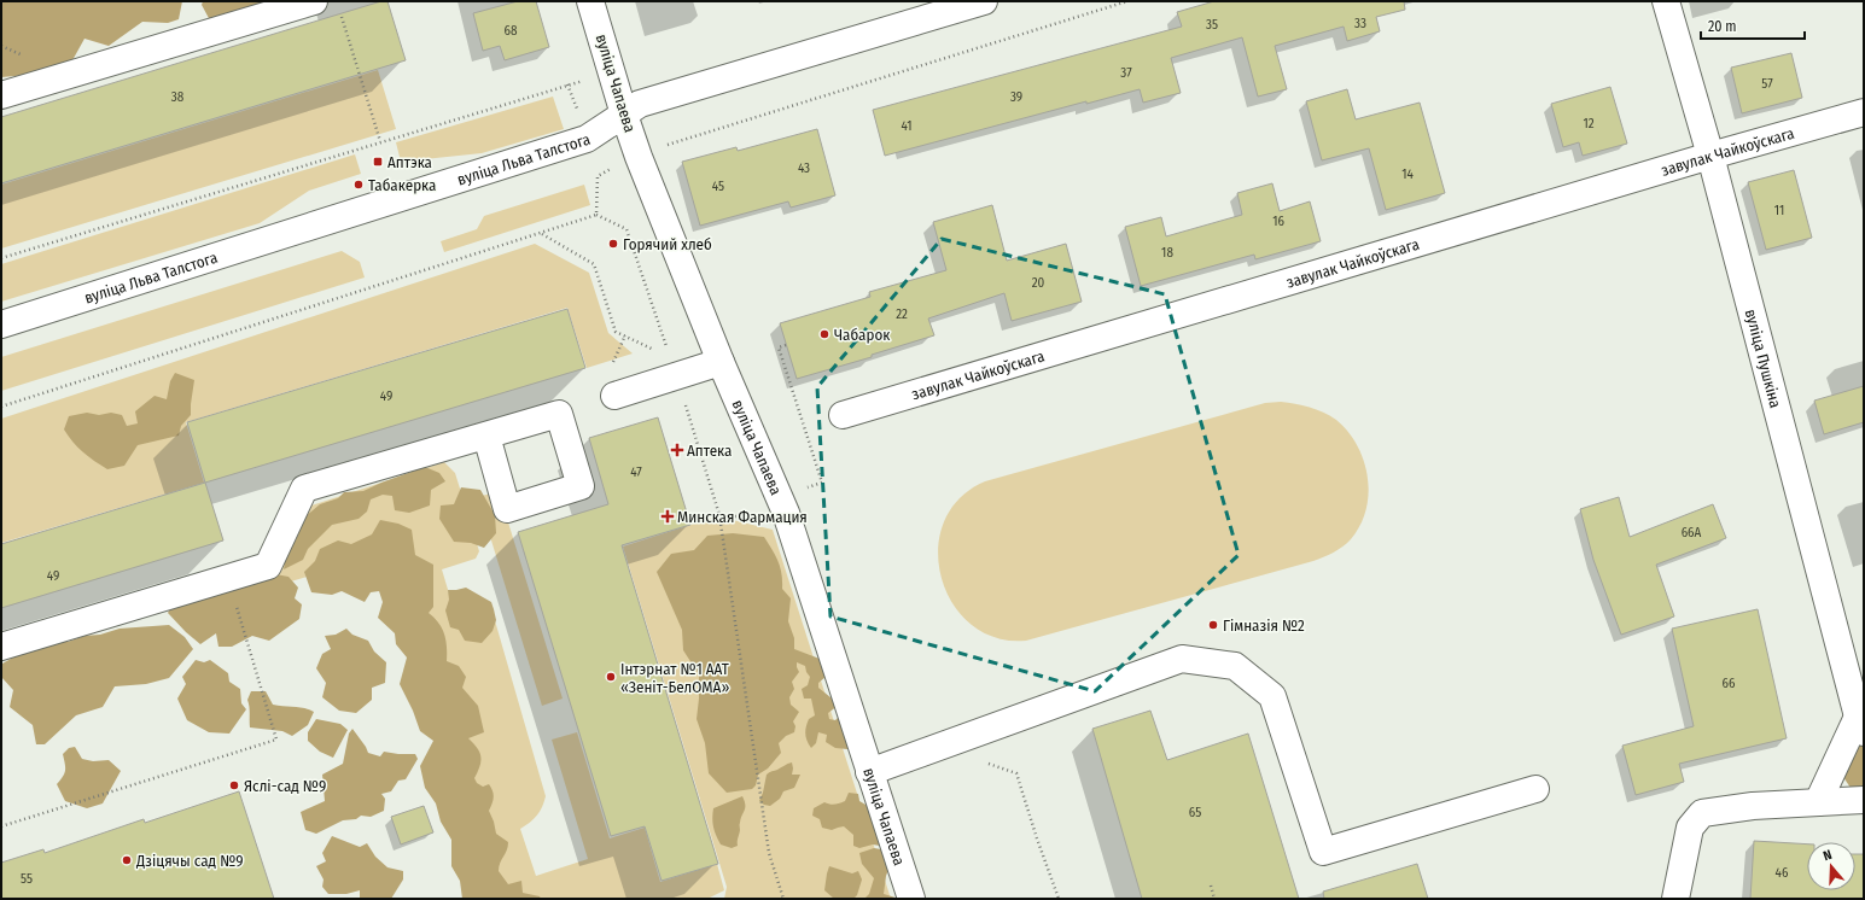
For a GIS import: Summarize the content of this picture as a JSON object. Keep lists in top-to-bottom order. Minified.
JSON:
{"streets":{"street":["вуліца Чапаева","завулак Чайкоўскага","вуліца Льва Талстога","вуліца Пушкіна"]},"crossings":[["вуліца Чапаева","вуліца Льва Талстога"],["завулак Чайкоўскага","вуліца Пушкіна"]],"places":{"transit":["Аптэка"],"other":["Табакерка","Горячий хлеб","Чабарок","Гімназія №2","Інтэрнат №1 ААТ «Зеніт-БелОМА»","Яслі-сад №9","Дзіцячы сад №9"],"health":["Аптека","Минская Фармация"]},"house_numbers":["33","35","68","37","57","38","39","12","41","43","14","45","11","16","18","20","22","49","47","66А","49","66","65","46","55"],"scale_bar":"20 m","north":"top"}
